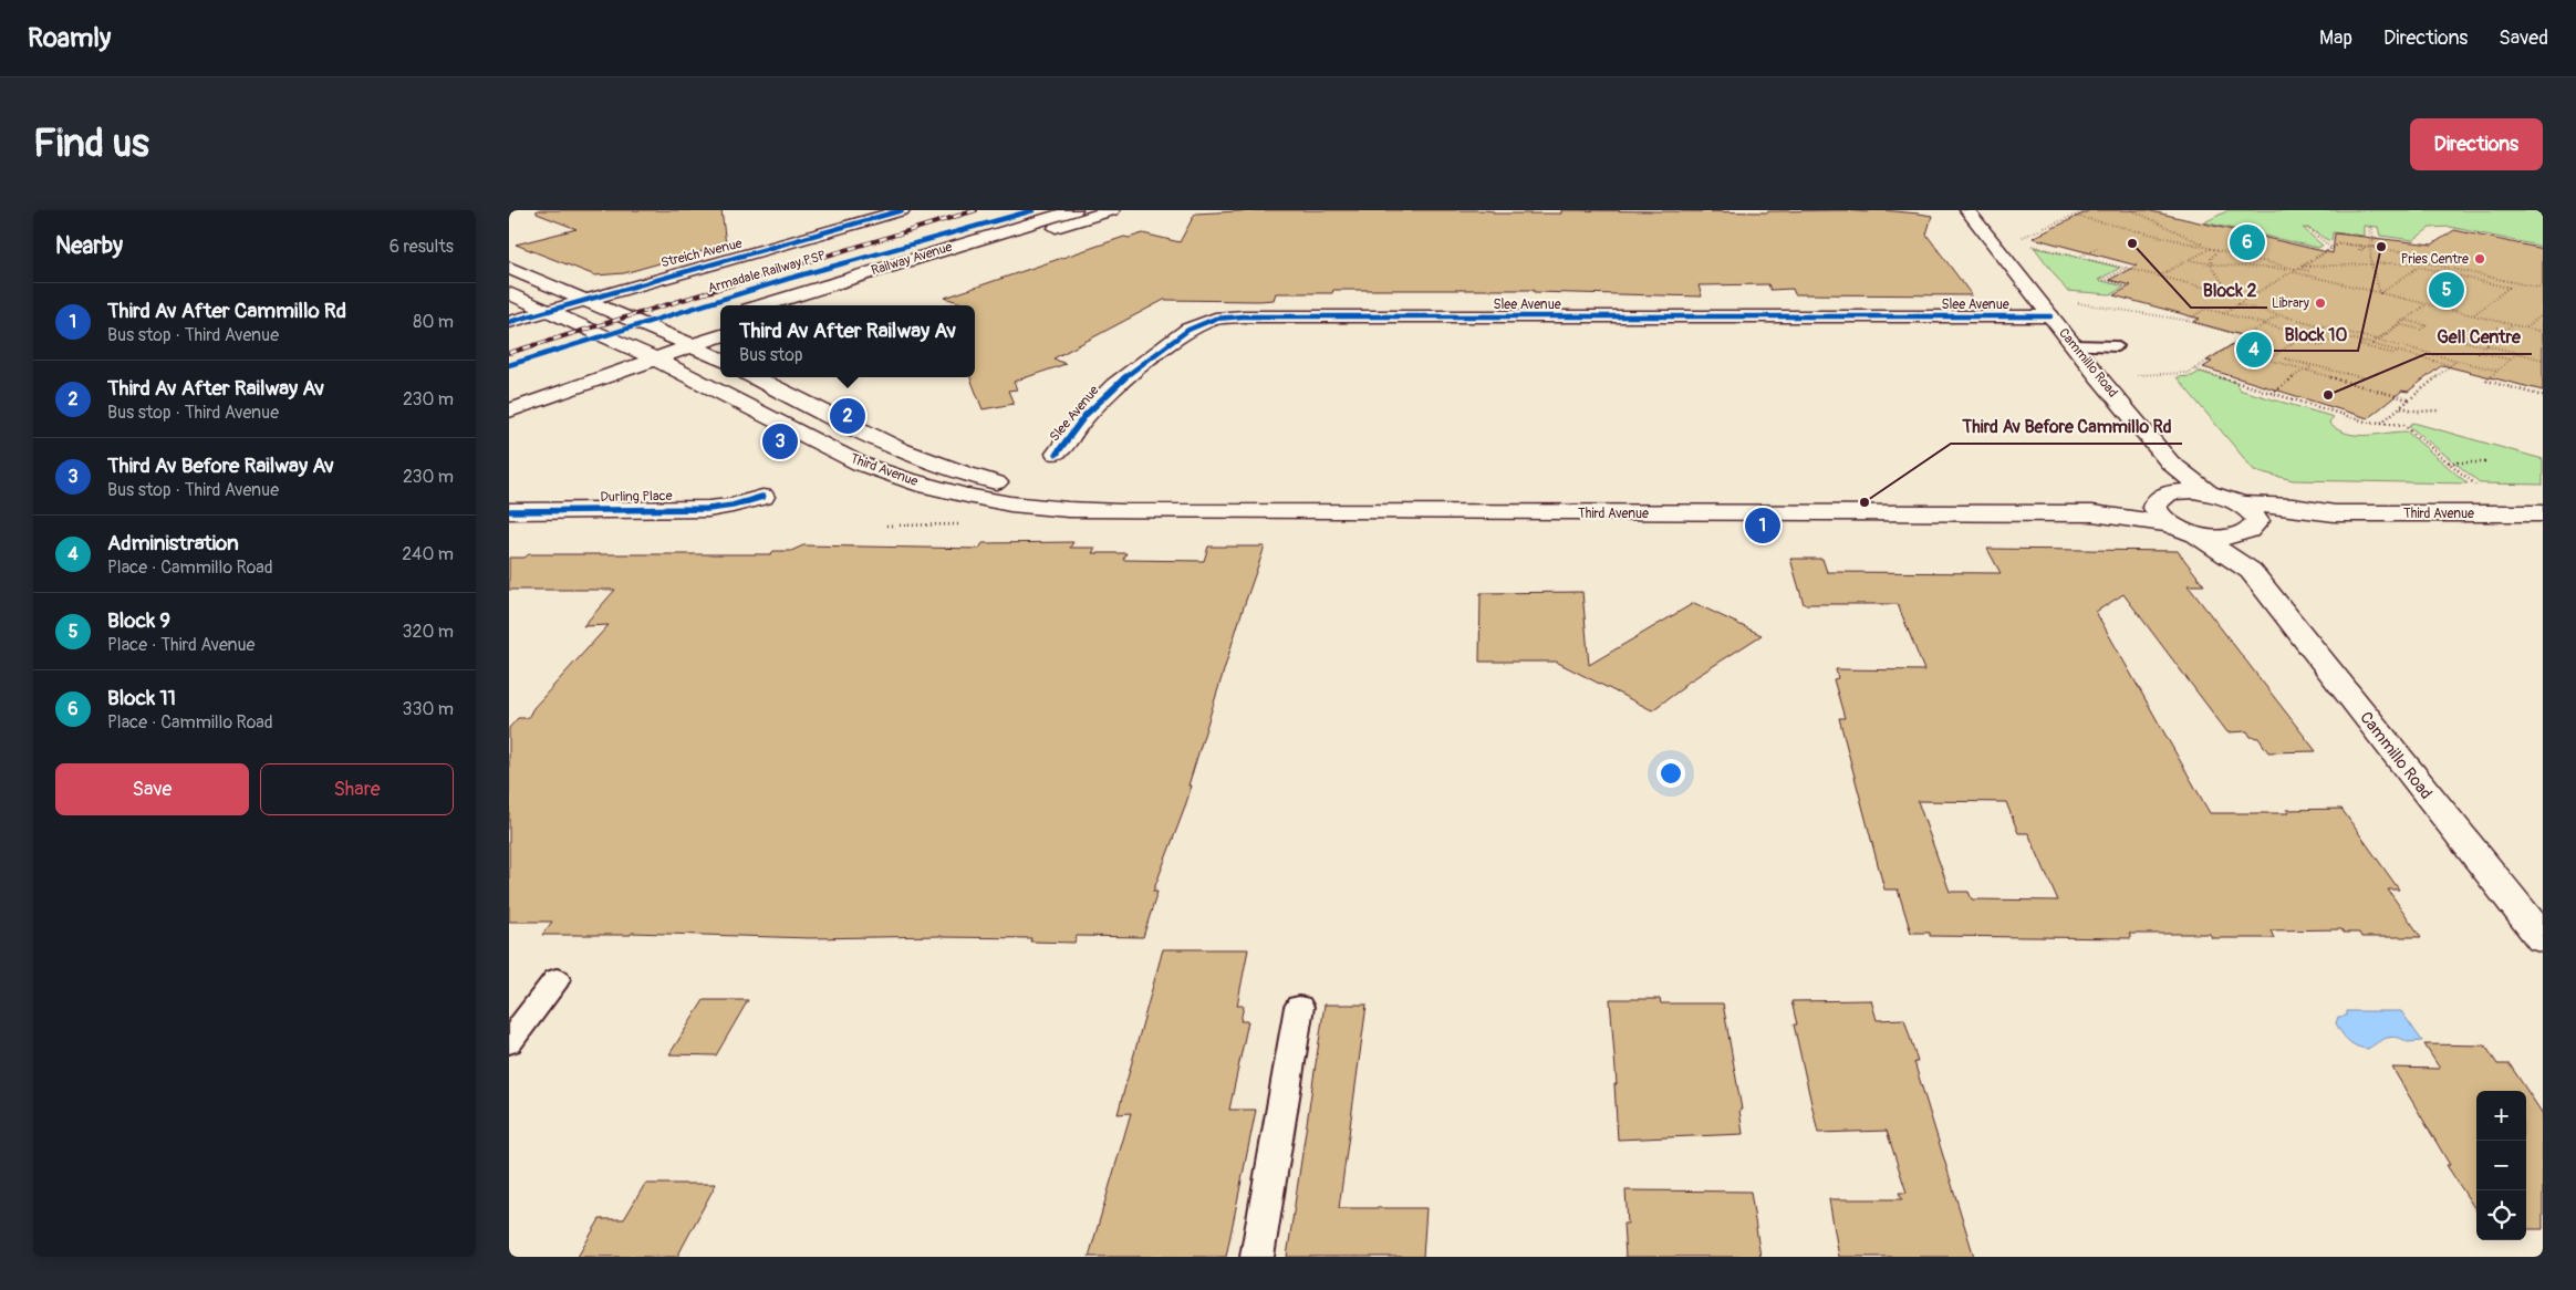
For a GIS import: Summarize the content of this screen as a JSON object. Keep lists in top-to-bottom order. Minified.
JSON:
{"streets":{"main road":["Streich Avenue","Railway Avenue","Slee Avenue","Cammillo Road","Third Avenue","Durling Place"],"cycle path":["Armadale Railway PSP"]},"crossings":[["Streich Avenue","Third Avenue"],["Slee Avenue","Cammillo Road"],["Cammillo Road","Third Avenue"]],"places":["Block 2","Block 10","Pries Centre","Library","Gell Centre","Third Av Before Cammillo Rd"],"page":{"header":"Roamly","nav":["Map","Directions","Saved"],"buttons":["Directions",["Save","Share"]],"title":"Find us","heading":["Nearby","6 results"],"pins":["6","5","4","2","3","1"],"list":[{"mark":"1","name":"Third Av After Cammillo Rd","note":"Bus stop · Third Avenue","value":"80 m"},{"mark":"2","name":"Third Av After Railway Av","note":"Bus stop · Third Avenue","value":"230 m"},{"mark":"3","name":"Third Av Before Railway Av","note":"Bus stop · Third Avenue","value":"230 m"},{"mark":"4","name":"Administration","note":"Place · Cammillo Road","value":"240 m"},{"mark":"5","name":"Block 9","note":"Place · Third Avenue","value":"320 m"},{"mark":"6","name":"Block 11","note":"Place · Cammillo Road","value":"330 m"}],"popup":["Third Av After Railway Av","Bus stop"],"map_buttons":["+","−"]}}
